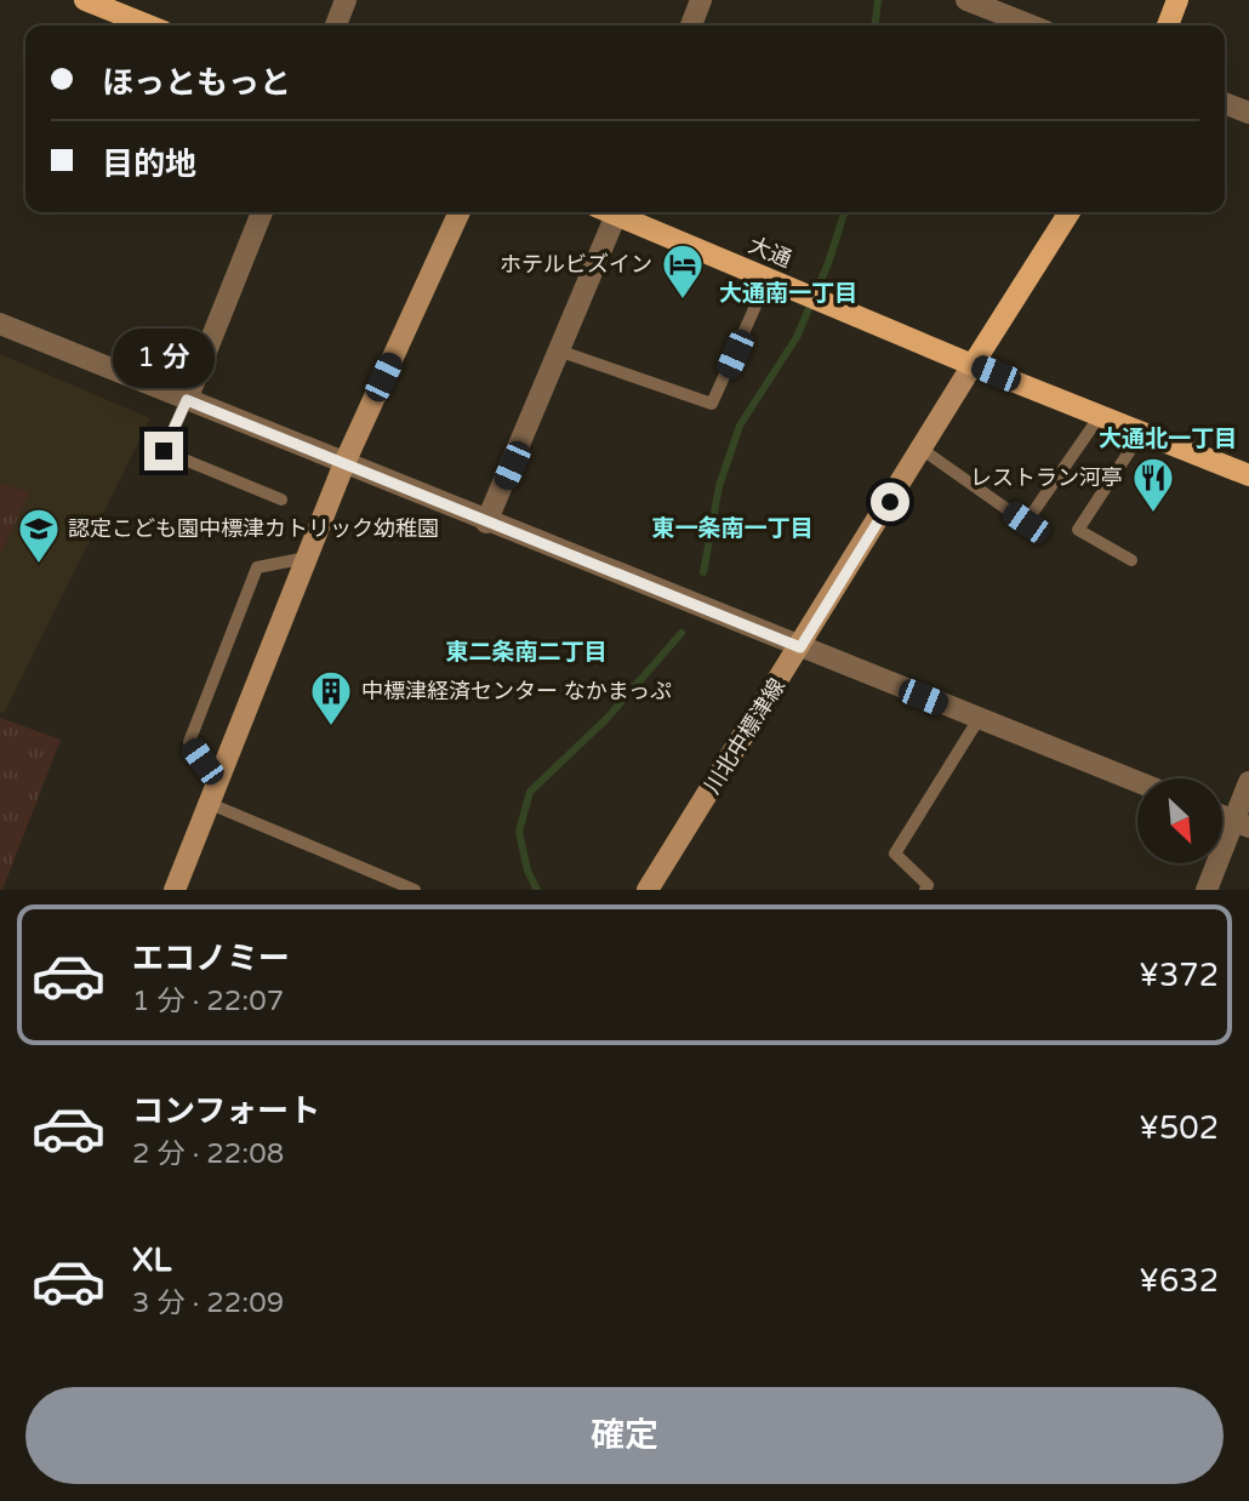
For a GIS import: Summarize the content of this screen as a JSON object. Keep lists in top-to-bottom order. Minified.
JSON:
{"streets":{"main road":["大通"],"street":["川北中標津線"]},"crossings":[["大通","川北中標津線"]],"districts":["大通南一丁目","大通北一丁目","東一条南一丁目","東二条南二丁目"],"places":{"hotel":["ホテルビズイン"],"restaurant":["レストラン河亭"],"school or university":["認定こども園中標津カトリック幼稚園"],"building":["中標津経済センター なかまっぷ"]},"north":"bottom right","page":{"banner":["ほっともっと","目的地"],"bubble":"1 分","list":[{"name":"エコノミー","note":"1 分 · 22:07","value":"¥372"},{"name":"コンフォート","note":"2 分 · 22:08","value":"¥502"},{"name":"XL","note":"3 分 · 22:09","value":"¥632"}],"buttons":"確定"}}
